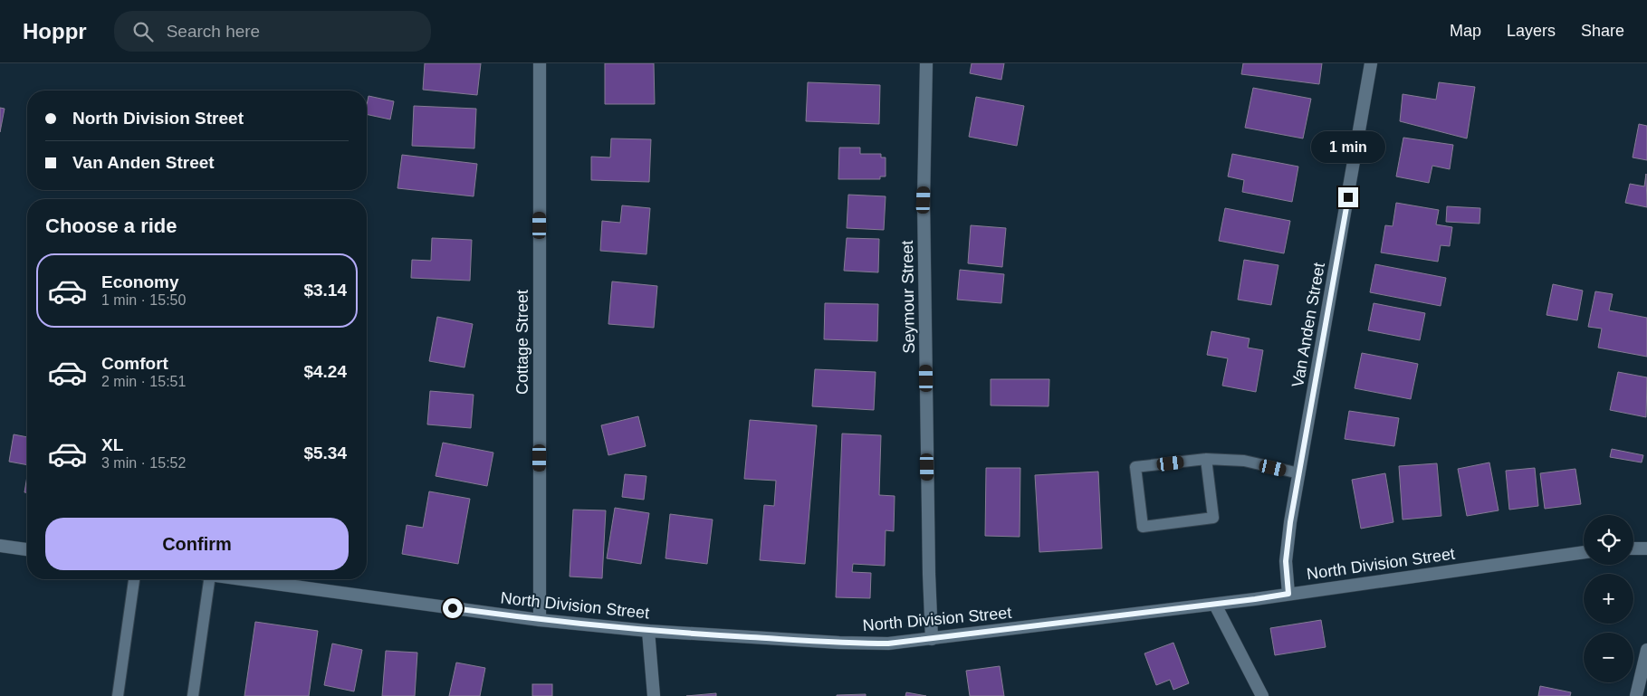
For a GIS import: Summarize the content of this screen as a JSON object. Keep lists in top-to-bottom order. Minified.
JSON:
{"streets":{"street":["Seymour Street","Van Anden Street","Cottage Street","North Division Street"]},"crossings":[["Seymour Street","North Division Street"],["Van Anden Street","North Division Street"],["Cottage Street","North Division Street"]],"page":{"header":"Hoppr","search":"Search here","nav":["Map","Layers","Share"],"banner":["North Division Street","Van Anden Street"],"bubble":"1 min","heading":"Choose a ride","list":[{"name":"Economy","note":"1 min · 15:50","value":"$3.14"},{"name":"Comfort","note":"2 min · 15:51","value":"$4.24"},{"name":"XL","note":"3 min · 15:52","value":"$5.34"}],"buttons":"Confirm","map_buttons":["+","−"]}}
